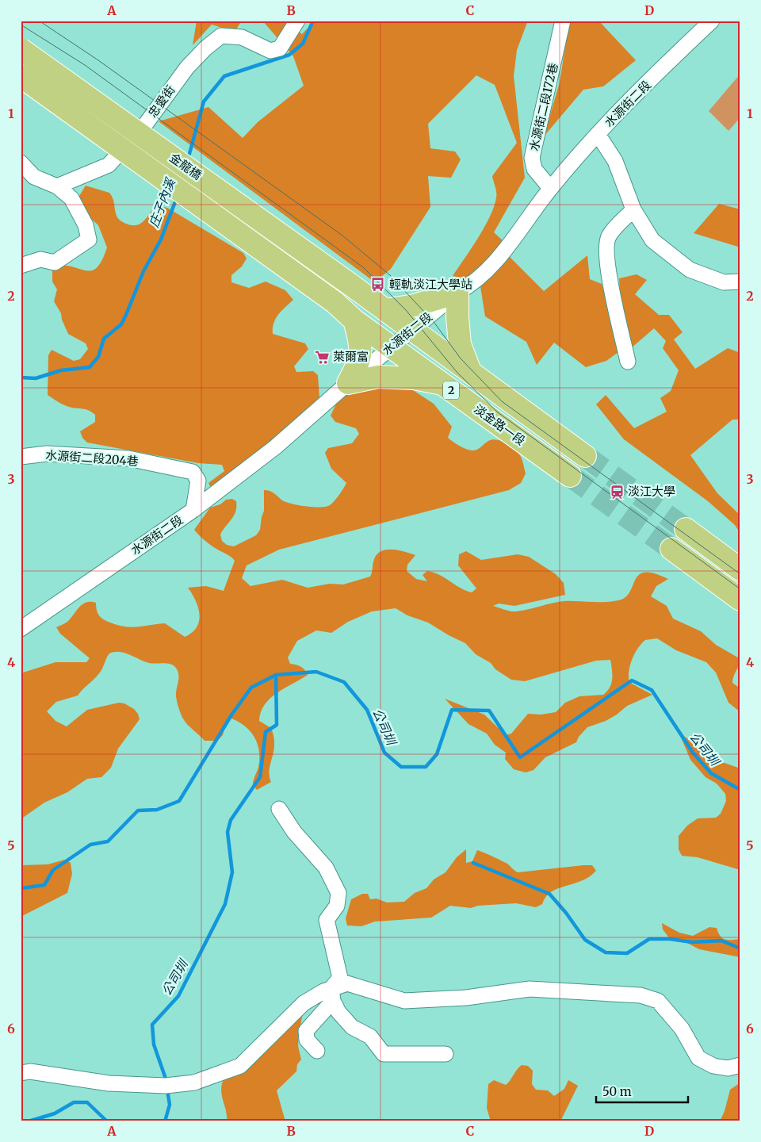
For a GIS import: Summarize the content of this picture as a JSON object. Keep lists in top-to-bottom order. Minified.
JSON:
{"streets":{"main road":["金龍橋","2","淡金路一段"],"street":["忠愛街","水源街二段","水源街二段172巷","水源街二段204巷"]},"crossings":[["水源街二段","水源街二段172巷"],["水源街二段","2"],["水源街二段","淡金路一段"],["水源街二段","水源街二段204巷"],["金龍橋","2"],["金龍橋","淡金路一段"]],"water":["庄子內溪","公司圳"],"places":{"bus stop":["輕軌淡江大學站"],"supermarket":["萊爾富"],"station":["淡江大學"]},"scale_bar":"50 m","grid":{"columns":["A","B","C","D"],"rows":["1","2","3","4","5","6"]}}
